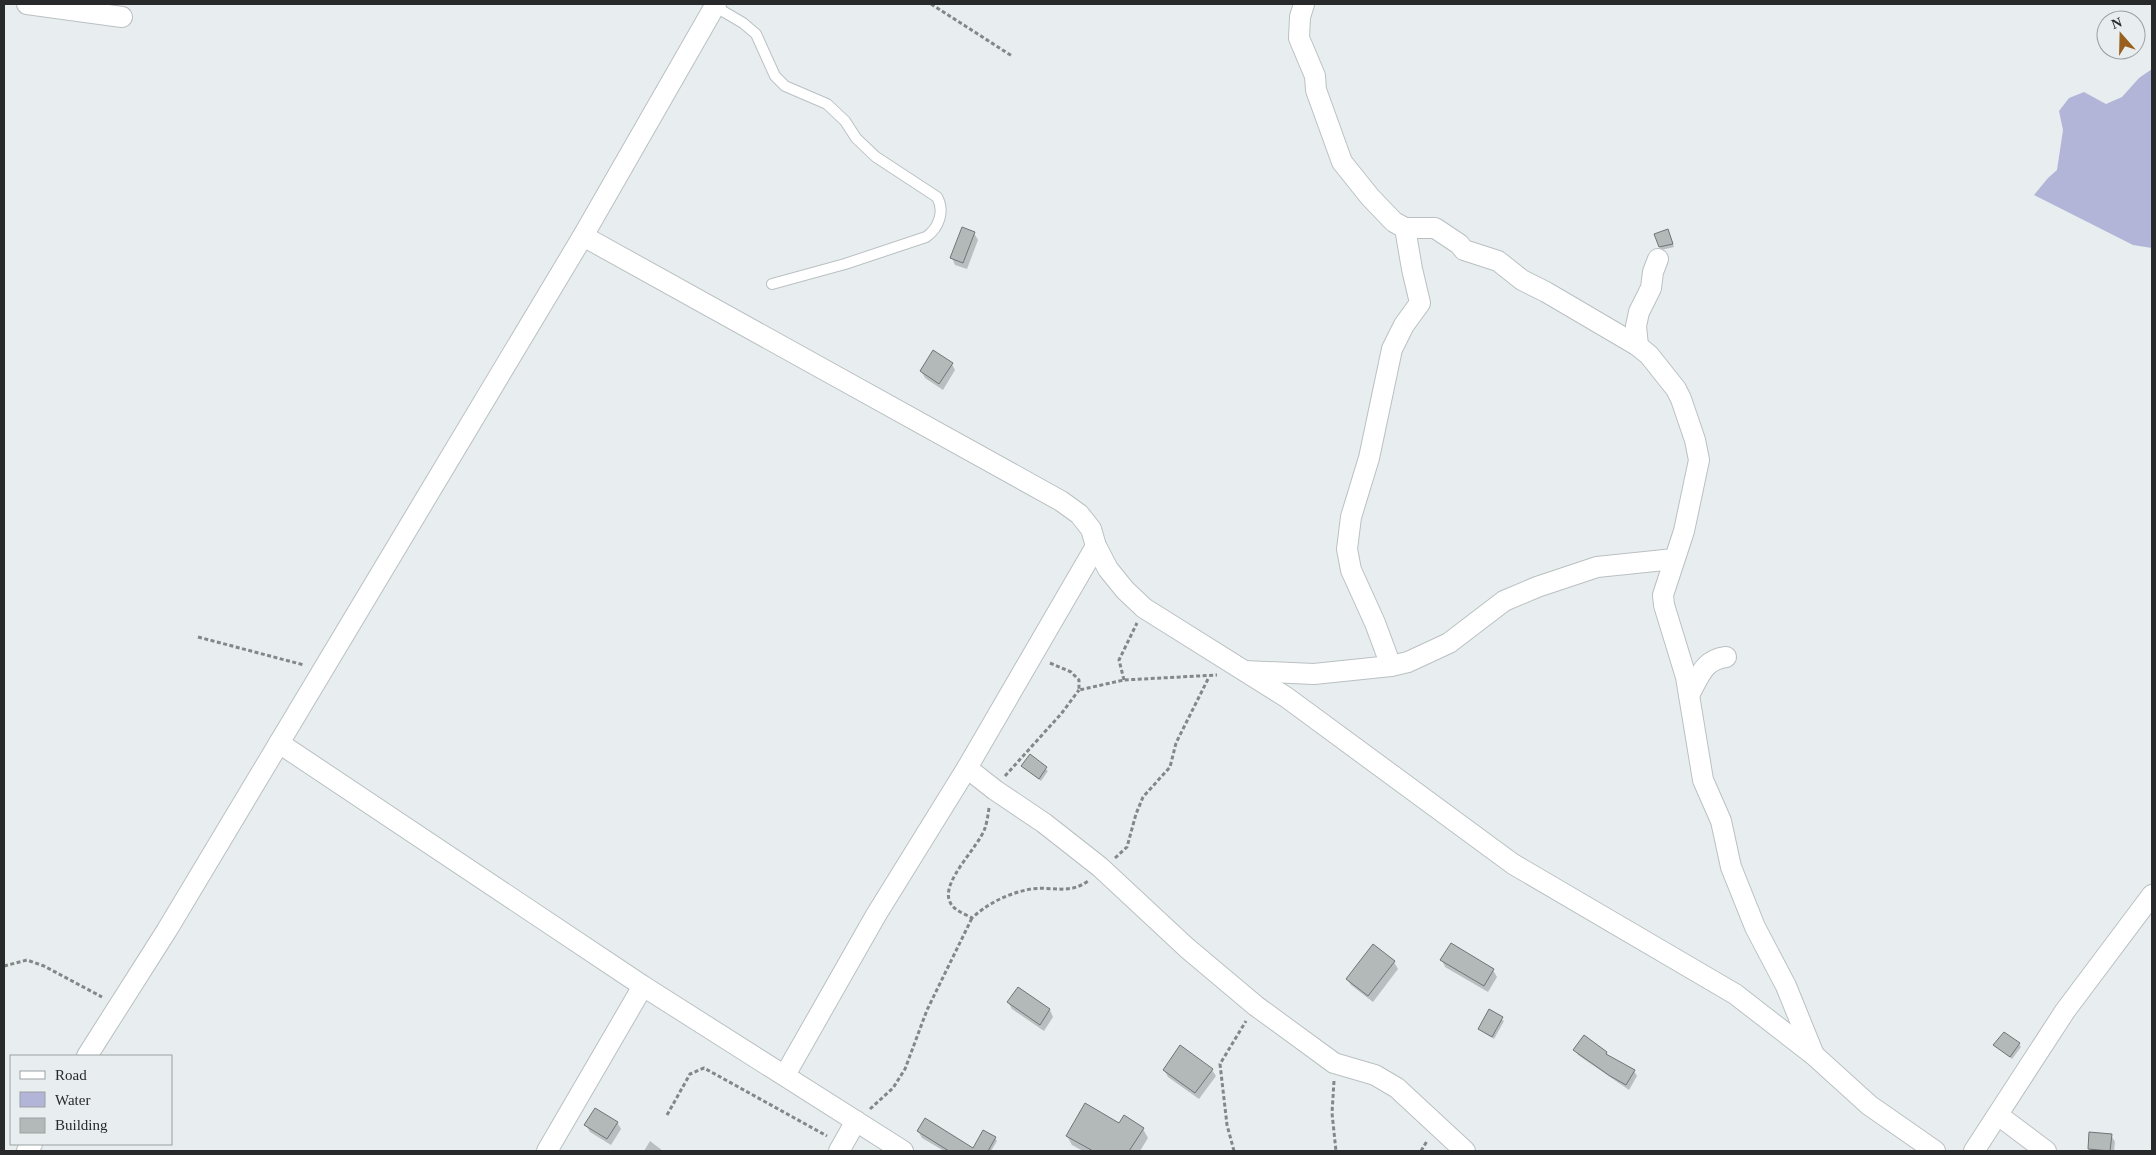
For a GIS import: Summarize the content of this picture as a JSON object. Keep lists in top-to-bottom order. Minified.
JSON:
{"legend":["Road","Water","Building"],"north":"top"}
